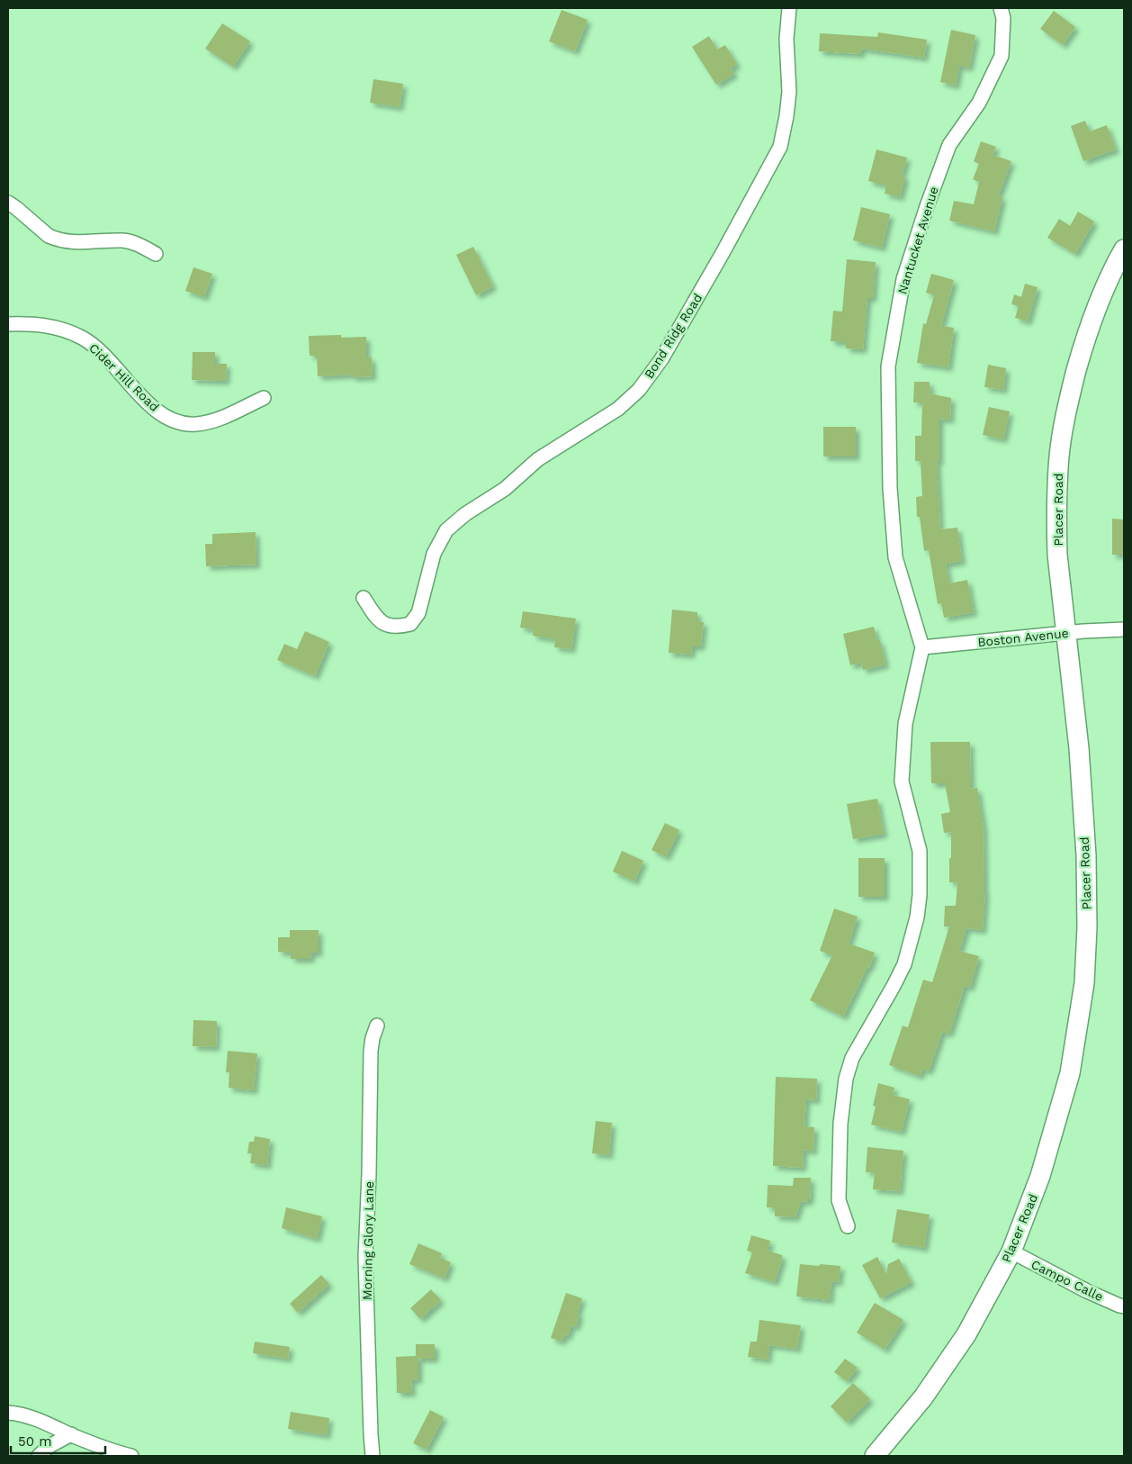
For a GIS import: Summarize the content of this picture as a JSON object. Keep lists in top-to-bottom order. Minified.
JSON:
{"streets":{"main road":["Placer Road"],"street":["Nantucket Avenue","Bond Ridg Road","Cider Hill Road","Boston Avenue","Morning Glory Lane","Campo Calle"]},"crossings":[["Nantucket Avenue","Boston Avenue"],["Placer Road","Boston Avenue"],["Placer Road","Campo Calle"]],"scale_bar":"50 m"}
